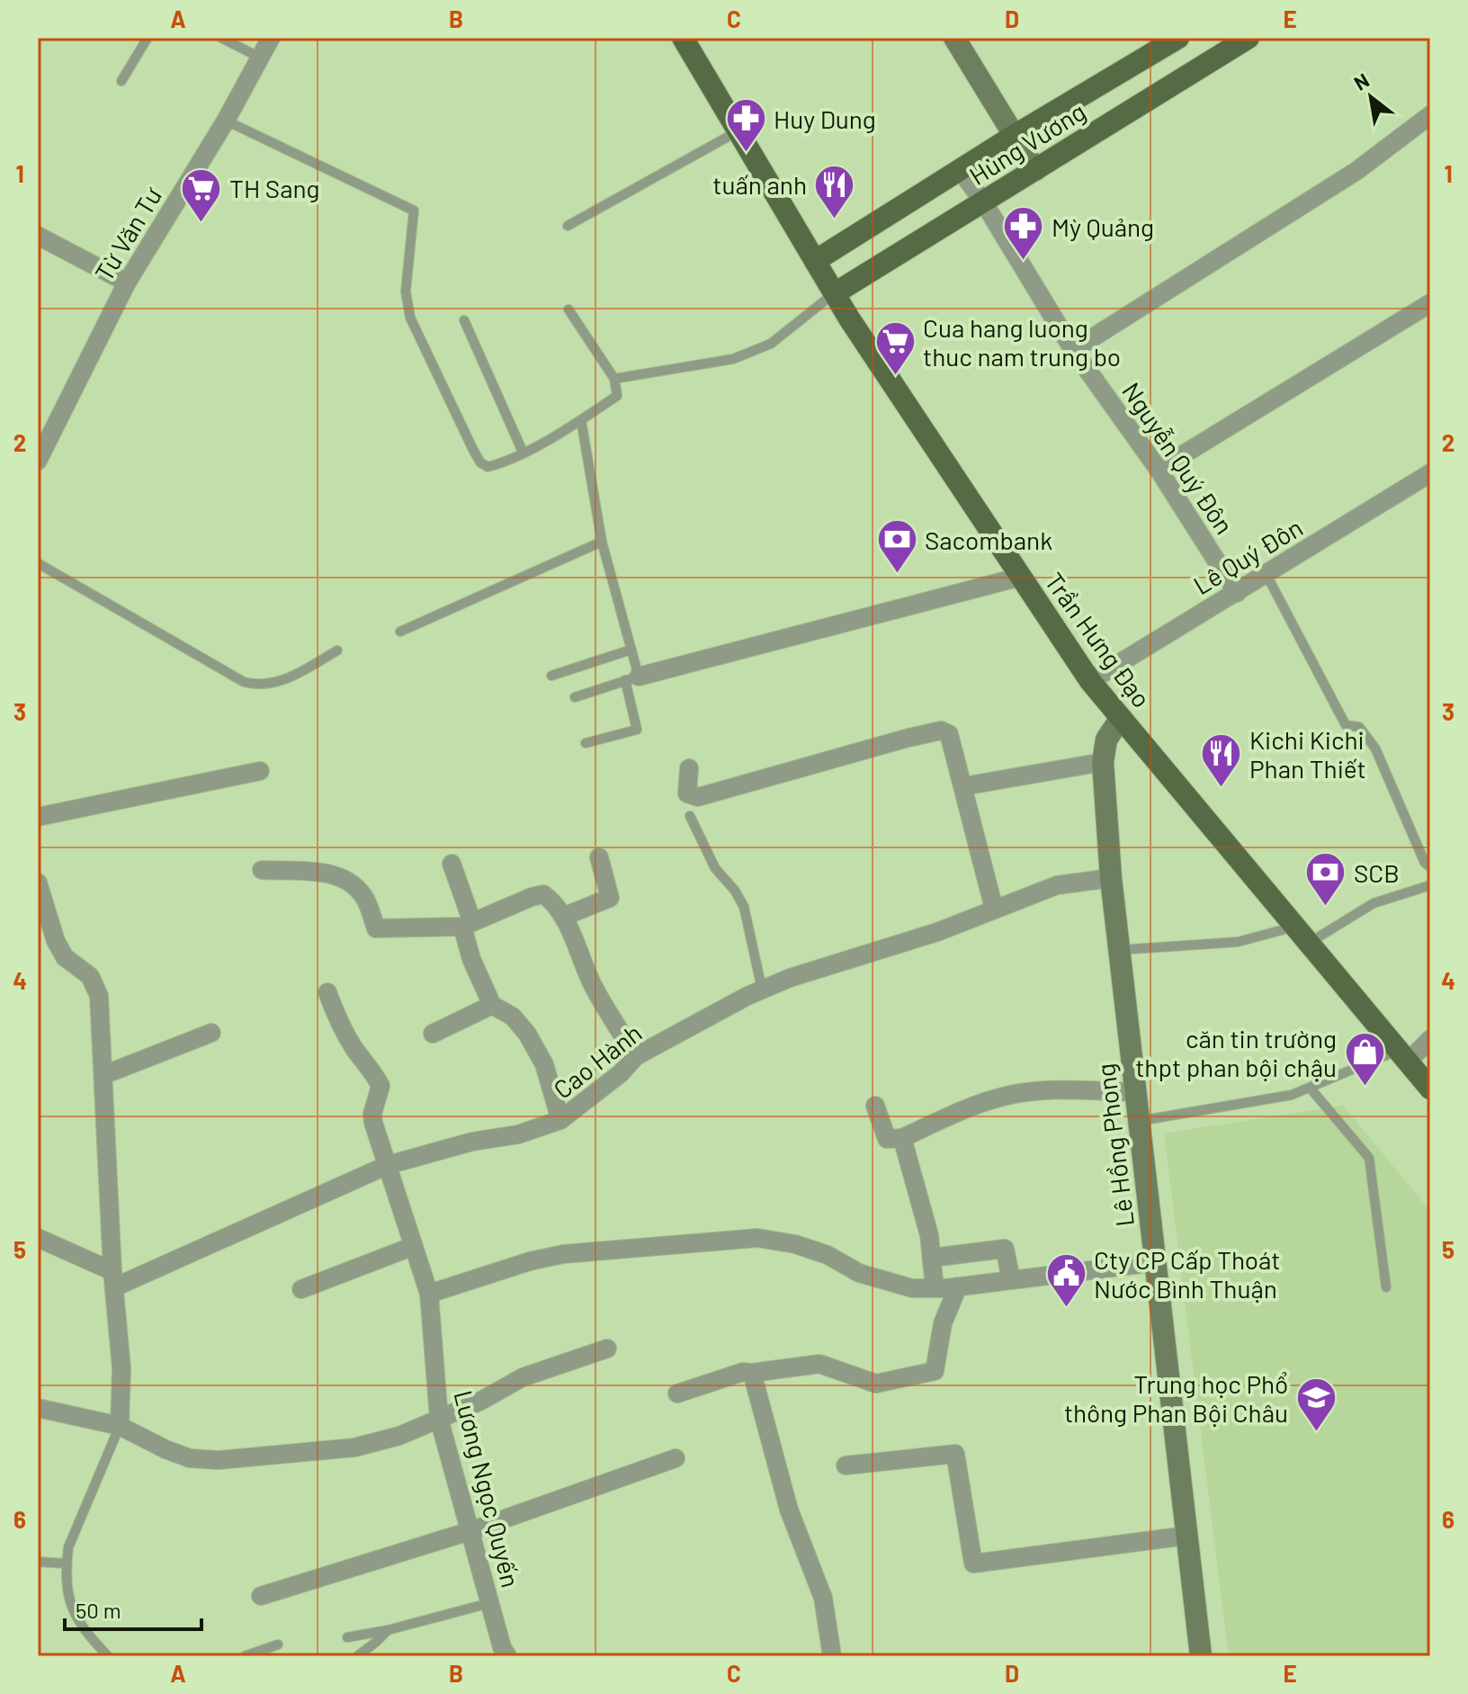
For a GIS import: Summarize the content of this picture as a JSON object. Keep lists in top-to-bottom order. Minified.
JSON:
{"streets":{"main road":["Hùng Vương","Trần Hưng Đạo","Lê Hồng Phong"],"street":["Từ Văn Tư","Nguyễn Quý Đôn","Lê Quý Đôn","Cao Hành","Lương Ngọc Quyến"]},"crossings":[["Hùng Vương","Nguyễn Quý Đôn"],["Hùng Vương","Trần Hưng Đạo"],["Nguyễn Quý Đôn","Lê Quý Đôn"],["Lê Quý Đôn","Trần Hưng Đạo"],["Trần Hưng Đạo","Lê Hồng Phong"],["Cao Hành","Lê Hồng Phong"],["Cao Hành","Lương Ngọc Quyến"]],"places":{"pharmacy":["Huy Dung","Mỳ Quảng"],"restaurant":["tuấn anh","Kichi Kichi Phan Thiết"],"supermarket":["TH Sang","Cua hang luong thuc nam trung bo"],"bank":["Sacombank","SCB"],"shop":["căn tin trường thpt phan bội chậu"],"public building":["Cty CP Cấp Thoát Nước Bình Thuận"],"school or university":["Trung học Phổ thông Phan Bội Châu"]},"scale_bar":"50 m","north":"top left","grid":{"columns":["A","B","C","D","E"],"rows":["1","2","3","4","5","6"]}}
